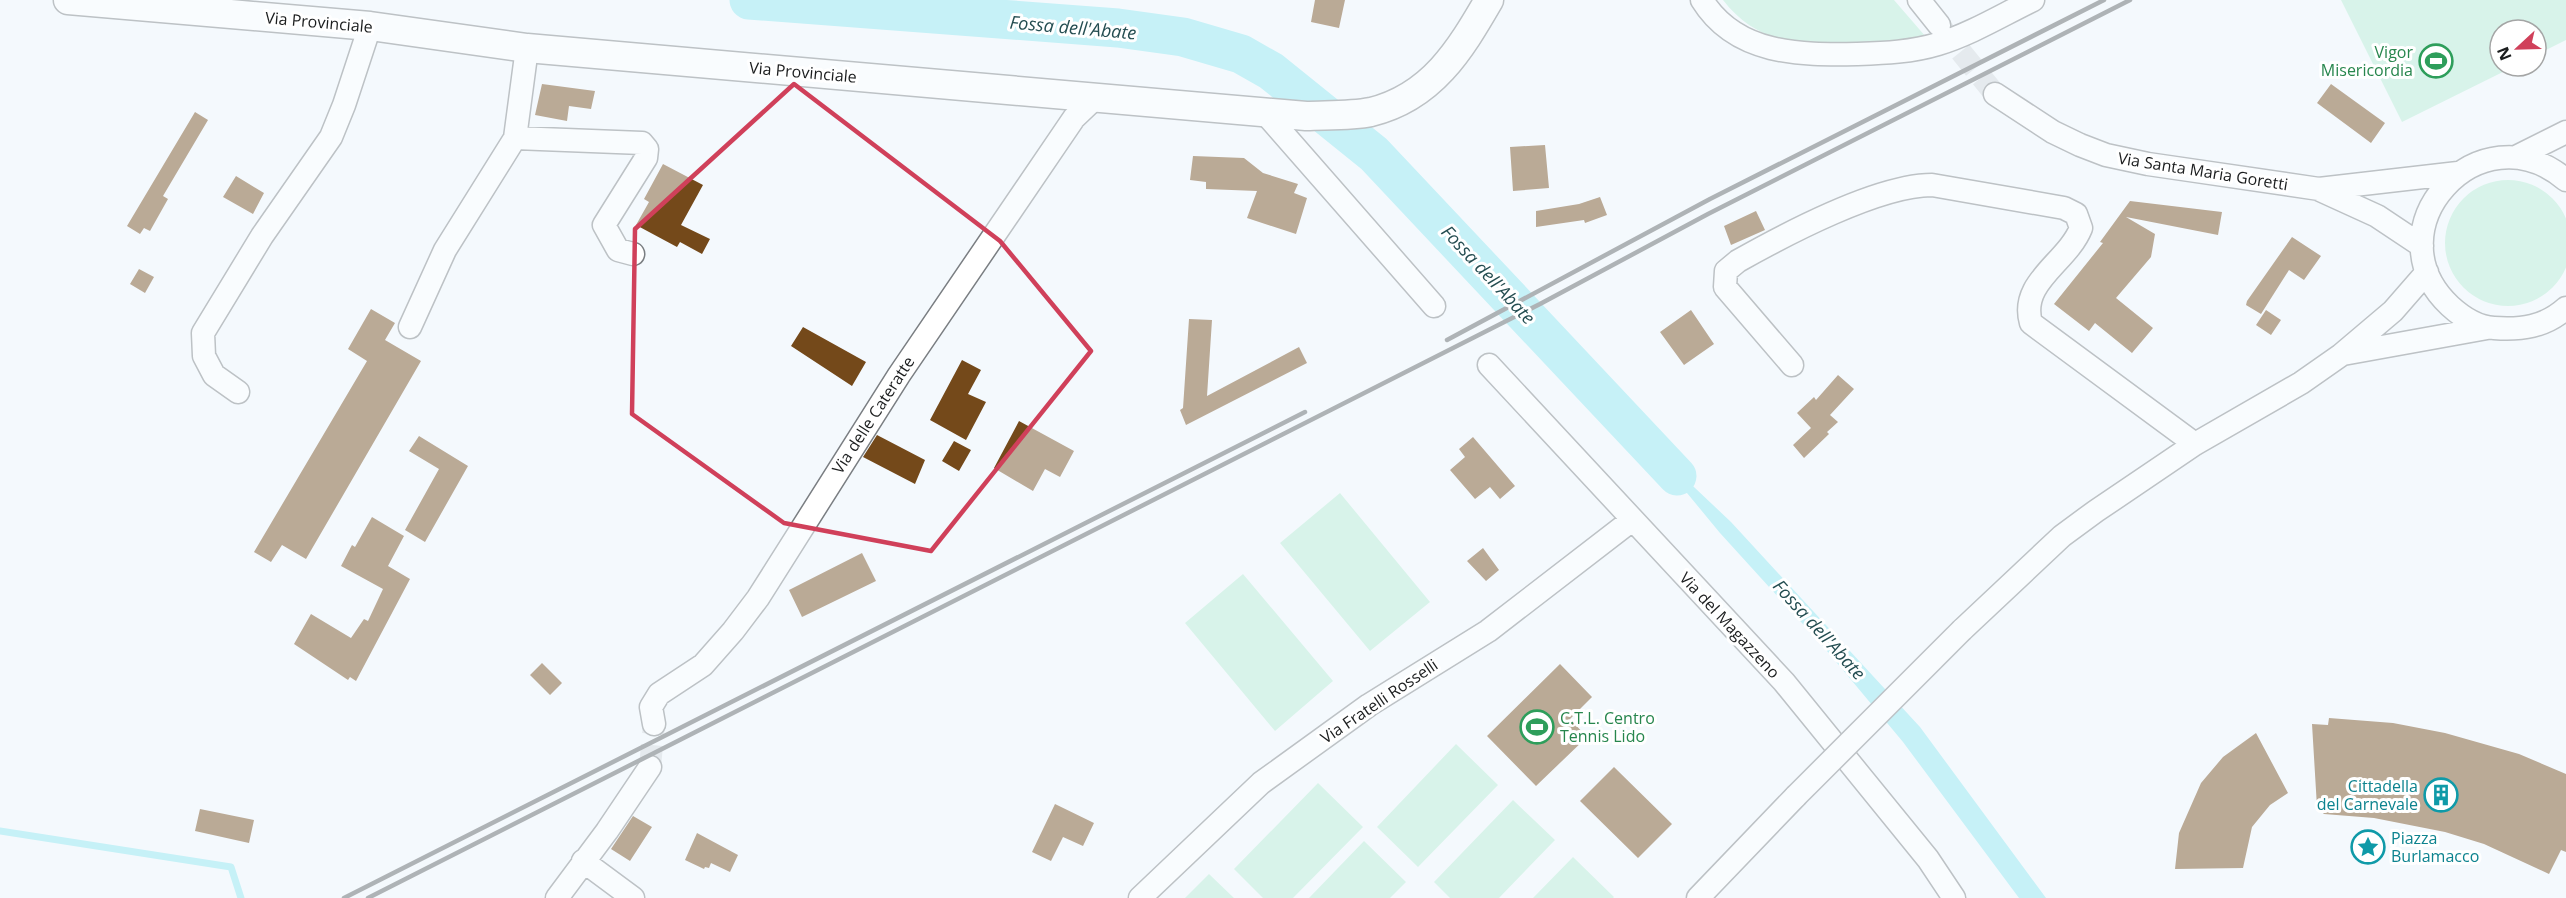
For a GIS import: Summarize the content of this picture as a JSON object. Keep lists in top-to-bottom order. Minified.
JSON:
{"streets":{"main road":["Via Provinciale"],"street":["Via Santa Maria Goretti","Via delle Cateratte","Via del Magazzeno","Via Fratelli Rosselli"]},"crossings":[["Via Provinciale","Via delle Cateratte"],["Via del Magazzeno","Via Fratelli Rosselli"]],"water":["Fossa dell'Abate"],"places":{"sports":["Vigor Misericordia","C.T.L. Centro Tennis Lido"],"building":["Cittadella del Carnevale"],"place":["Piazza Burlamacco"]},"north":"left"}
